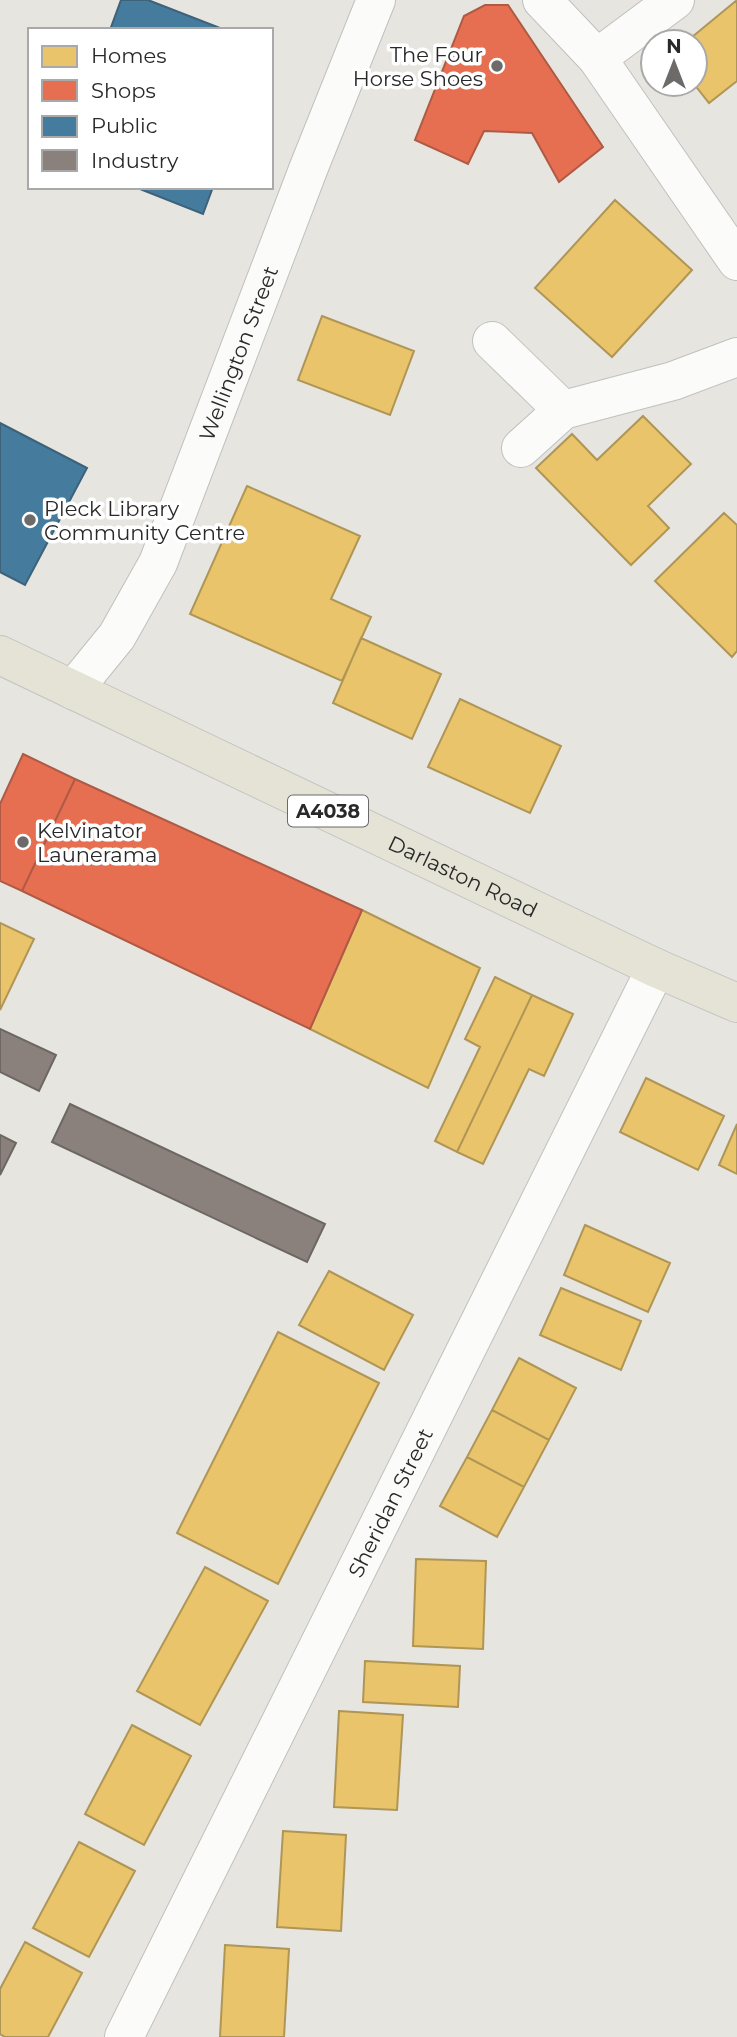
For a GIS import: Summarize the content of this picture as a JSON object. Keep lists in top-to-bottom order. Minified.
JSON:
{"streets":{"main road":["A4038","Darlaston Road"],"street":["Wellington Street","Sheridan Street"]},"crossings":[["Wellington Street","Darlaston Road"],["Darlaston Road","Sheridan Street"]],"places":["The Four Horse Shoes","Pleck Library Community Centre","Kelvinator Launerama"],"legend":["Homes","Shops","Public","Industry"],"north":"top"}
